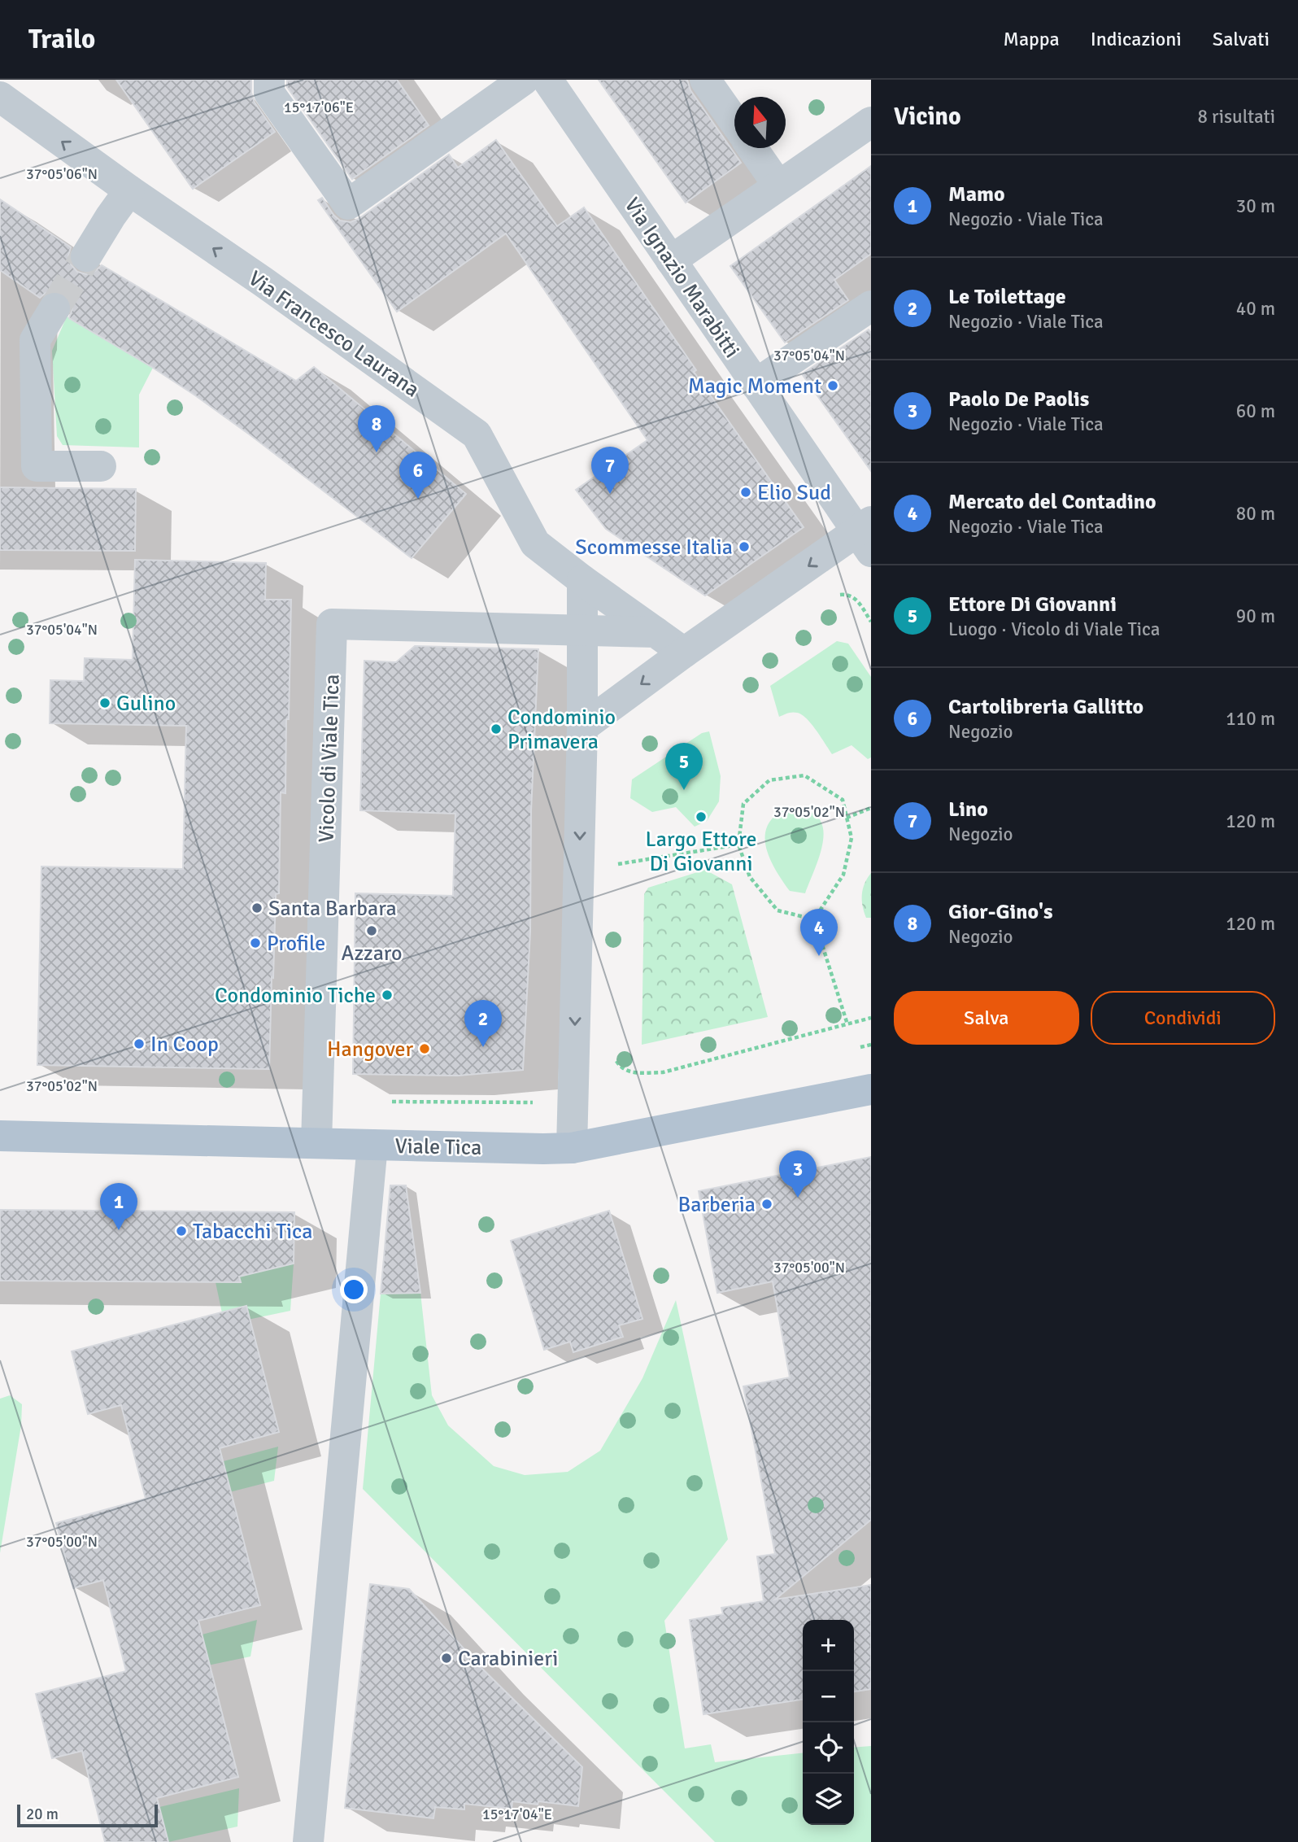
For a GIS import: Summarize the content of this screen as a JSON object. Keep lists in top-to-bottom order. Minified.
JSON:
{"streets":{"main road":["Viale Tica"],"street":["Via Ignazio Marabitti","Via Francesco Laurana","Vicolo di Viale Tica"]},"crossings":[["Vicolo di Viale Tica","Viale Tica"]],"one_way":["Via Francesco Laurana"],"places":["Magic Moment","Elio Sud","Scommesse Italia","Gulino","Condominio Primavera","Largo Ettore Di Giovanni","Santa Barbara","Azzaro","Profile","Condominio Tiche","In Coop","Hangover","Barberia","Tabacchi Tica","Carabinieri"],"scale_bar":"20 m","north":"top","page":{"header":"Trailo","nav":["Mappa","Indicazioni","Salvati"],"heading":["Vicino","8 risultati"],"list":[{"mark":"1","name":"Mamo","note":"Negozio · Viale Tica","value":"30 m"},{"mark":"2","name":"Le Toilettage","note":"Negozio · Viale Tica","value":"40 m"},{"mark":"3","name":"Paolo De Paolis","note":"Negozio · Viale Tica","value":"60 m"},{"mark":"4","name":"Mercato del Contadino","note":"Negozio · Viale Tica","value":"80 m"},{"mark":"5","name":"Ettore Di Giovanni","note":"Luogo · Vicolo di Viale Tica","value":"90 m"},{"mark":"6","name":"Cartolibreria Gallitto","note":"Negozio","value":"110 m"},{"mark":"7","name":"Lino","note":"Negozio","value":"120 m"},{"mark":"8","name":"Gior-Gino's","note":"Negozio","value":"120 m"}],"pins":["8","7","6","5","4","2","3","1"],"buttons":["Salva","Condividi"],"map_buttons":["+","−"],"scale":"20 m"},"coordinates":["15°17'06\"E","37°05'06\"N","37°05'04\"N","37°05'02\"N","37°05'00\"N","15°17'04\"E"]}
